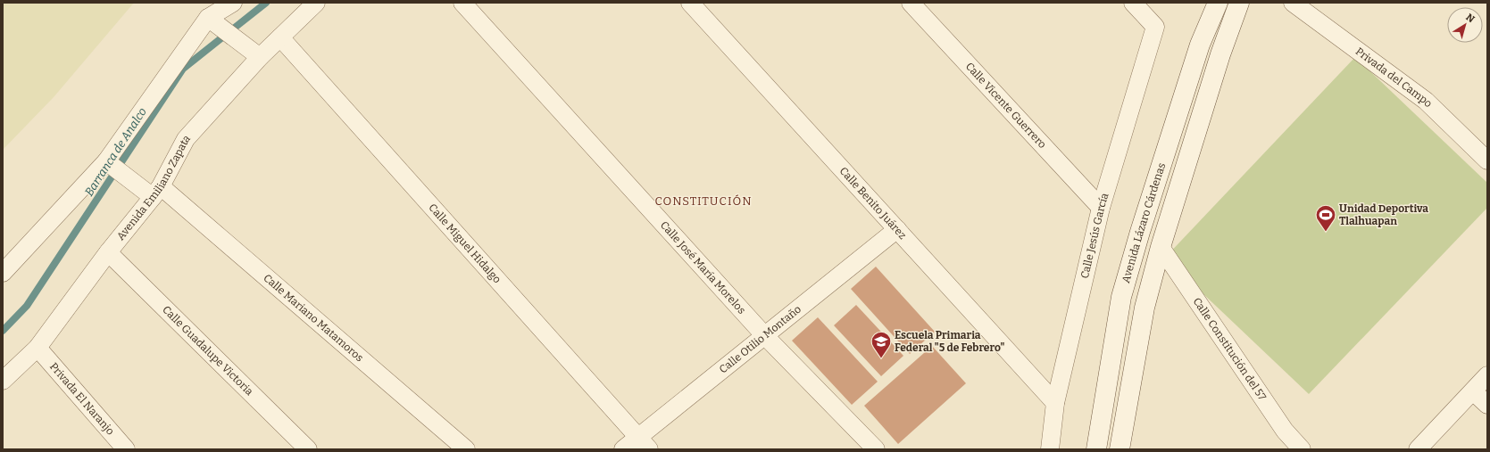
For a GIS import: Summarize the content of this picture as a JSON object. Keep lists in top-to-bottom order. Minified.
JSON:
{"streets":{"main road":["Avenida Lázaro Cárdenas"],"street":["Privada del Campo","Calle Vicente Guerrero","Avenida Emiliano Zapata","Calle Benito Juárez","Calle Jesús García","Calle Miguel Hidalgo","Calle José María Morelos","Calle Mariano Matamoros","Calle Otilio Montaño","Calle Constitución del 57","Calle Guadalupe Victoria","Privada El Naranjo"]},"crossings":[["Calle Vicente Guerrero","Calle Jesús García"],["Avenida Emiliano Zapata","Calle Miguel Hidalgo"],["Avenida Emiliano Zapata","Calle Mariano Matamoros"],["Avenida Emiliano Zapata","Calle Guadalupe Victoria"],["Avenida Emiliano Zapata","Privada El Naranjo"],["Calle Benito Juárez","Calle Jesús García"],["Calle Benito Juárez","Calle Otilio Montaño"],["Calle Miguel Hidalgo","Calle Otilio Montaño"],["Calle José María Morelos","Calle Otilio Montaño"]],"districts":["CONSTITUCIÓN"],"water":["Barranca de Analco"],"places":{"sports":["Unidad Deportiva Tlalhuapan"],"school or university":["Escuela Primaria Federal \"5 de Febrero\""]},"north":"top right"}
